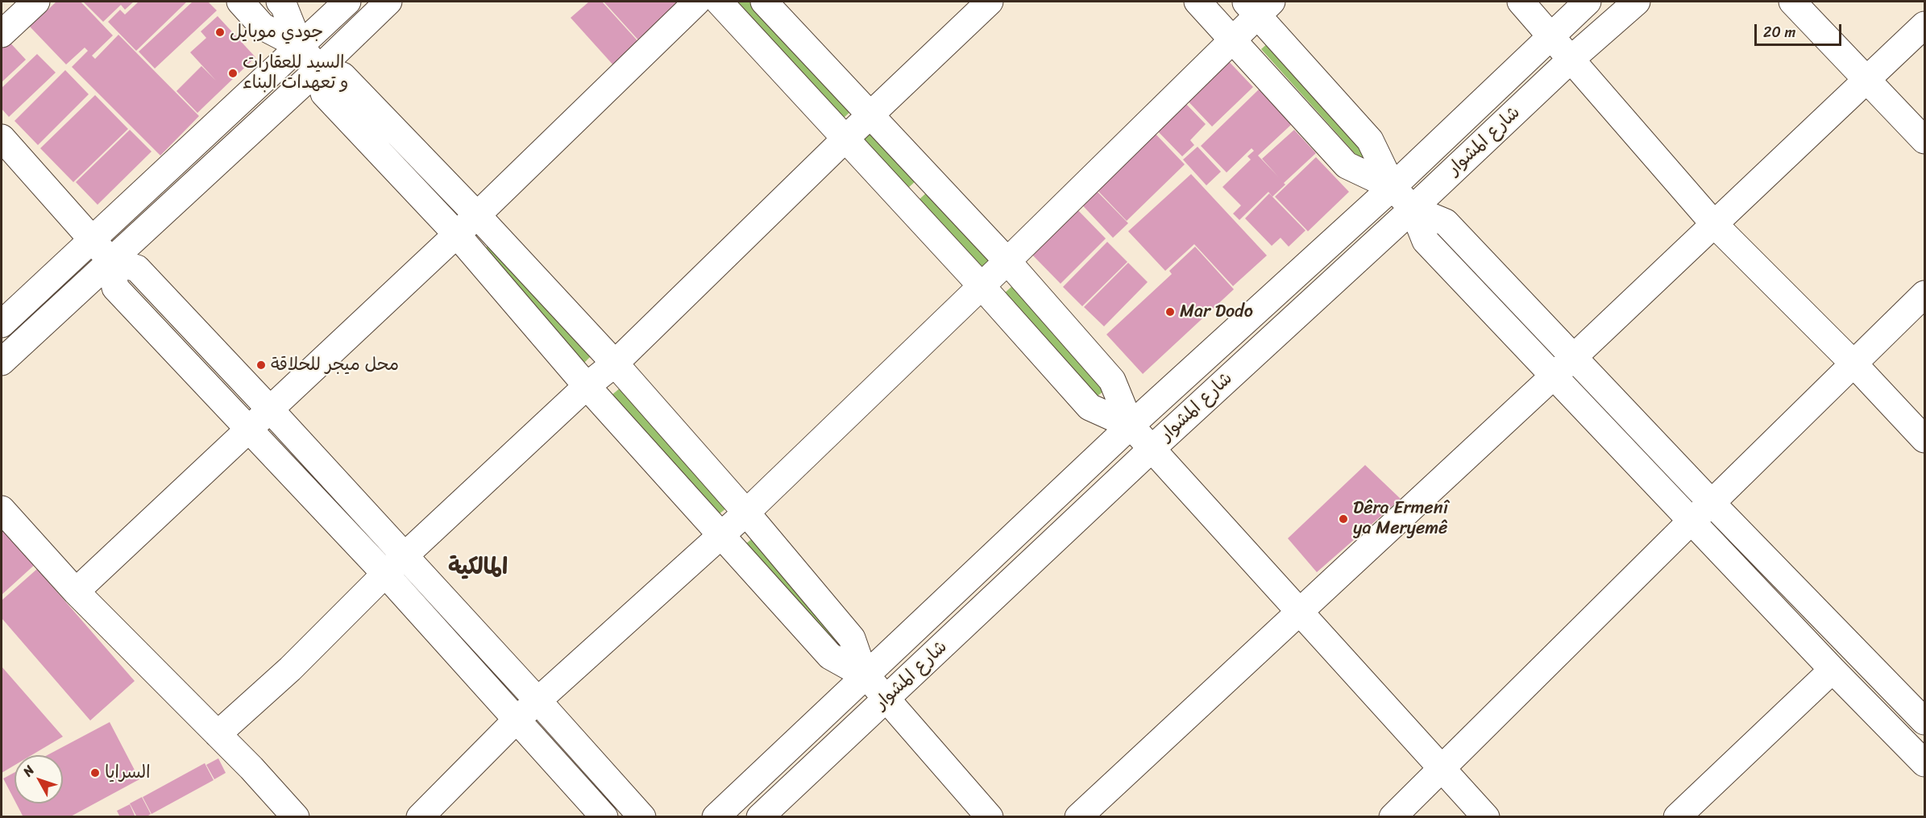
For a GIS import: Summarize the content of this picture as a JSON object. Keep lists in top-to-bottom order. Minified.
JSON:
{"streets":{"street":["شارع المشوار"]},"districts":["المالكية"],"places":["جودي موبايل","السيد للعقارات و تعهدات البناء","Mar Dodo","محل ميجر للحلاقة","Dêra Ermenî ya Meryemê","السرايا"],"scale_bar":"20 m","north":"top left"}
